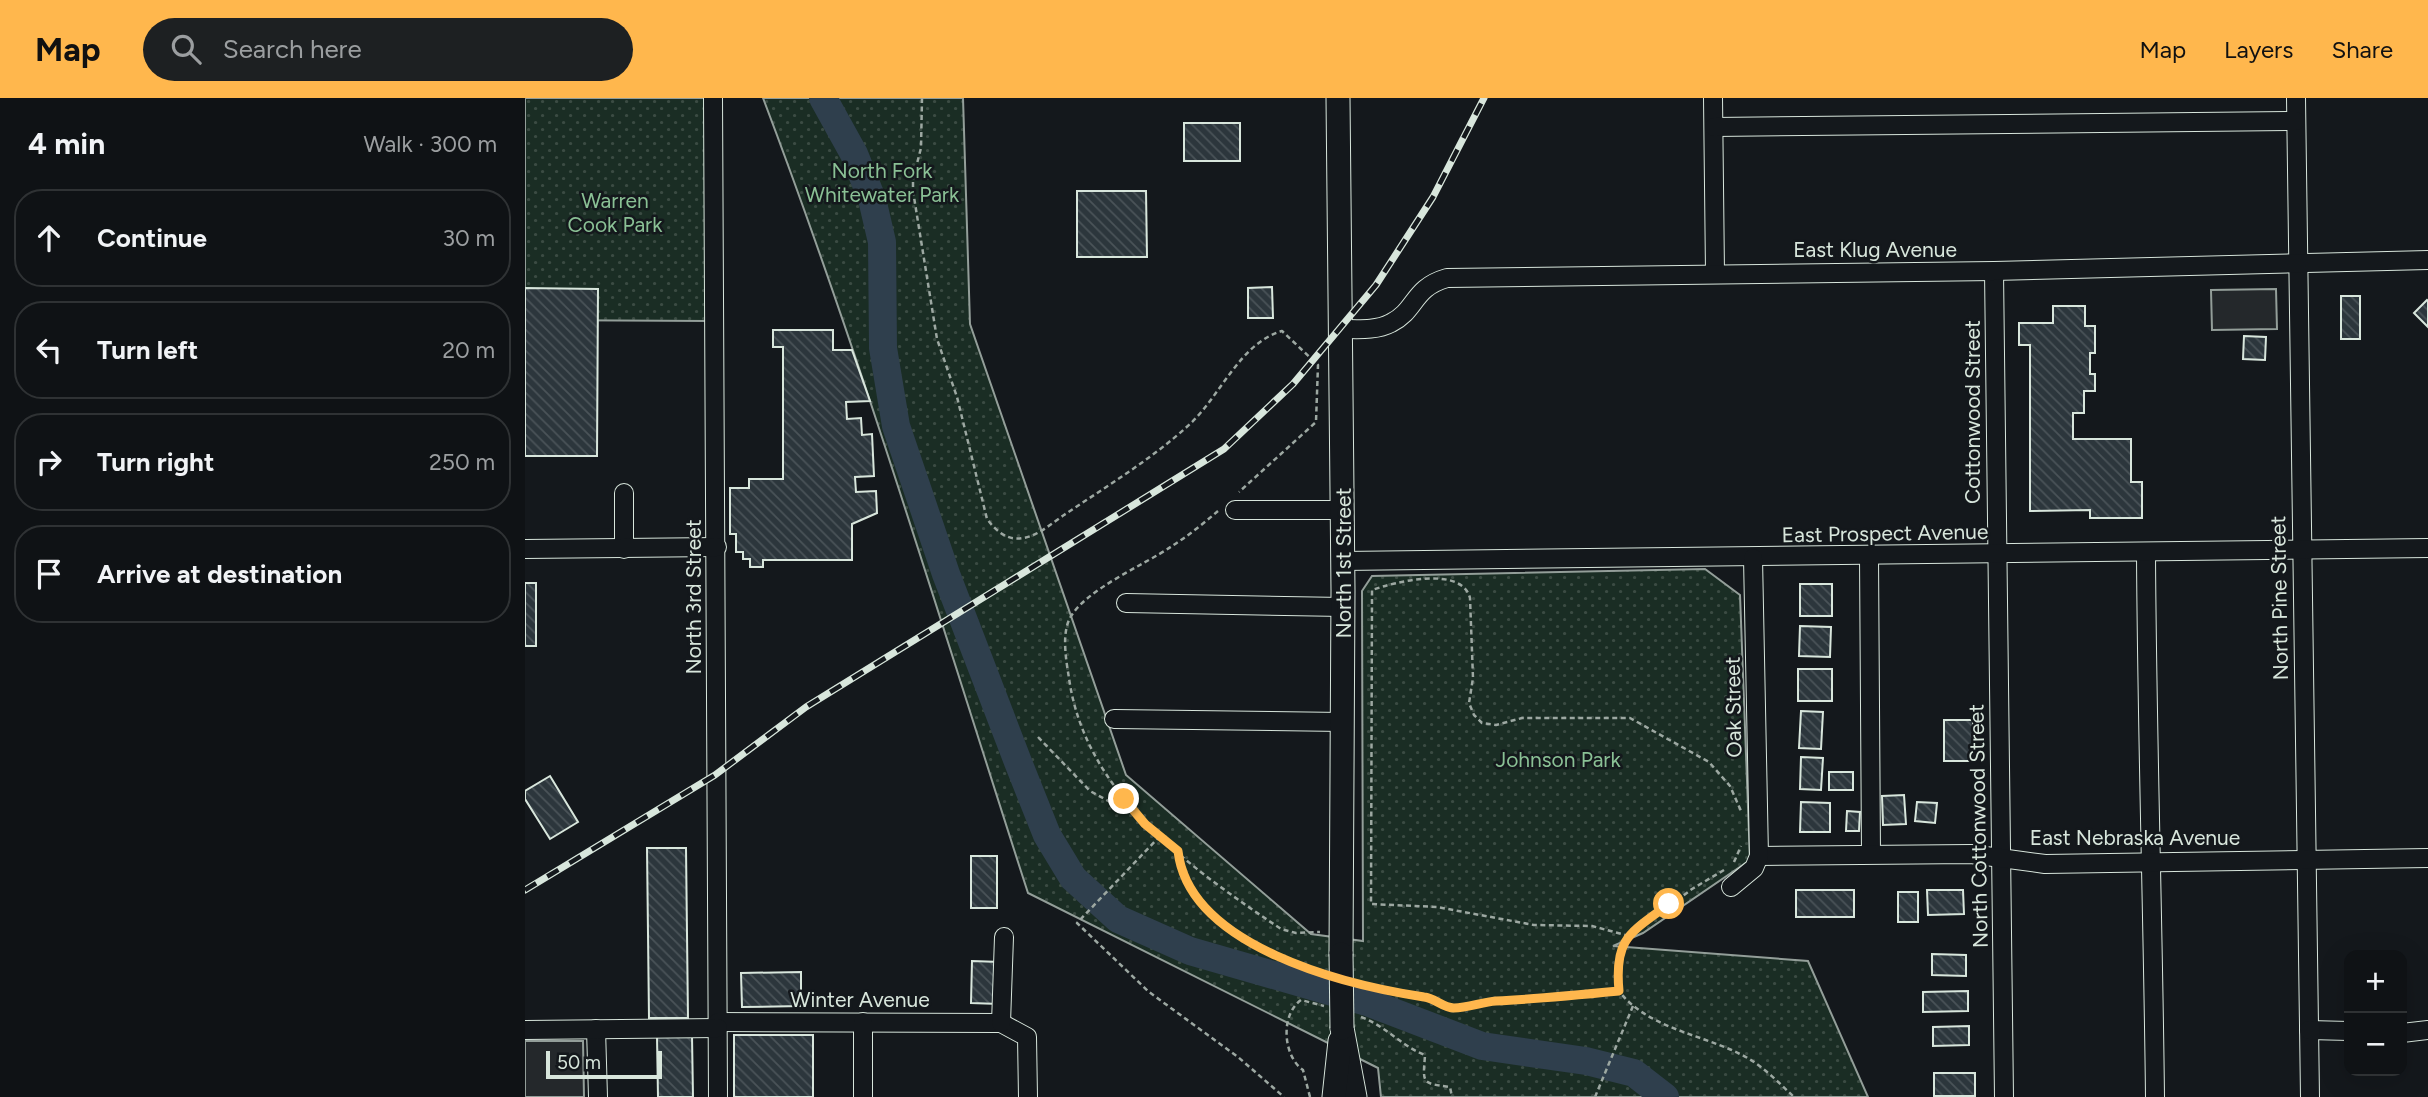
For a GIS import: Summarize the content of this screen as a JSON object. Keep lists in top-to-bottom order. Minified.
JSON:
{"streets":{"main road":["North 1st Street"],"street":["East Klug Avenue","Cottonwood Street","East Prospect Avenue","North 3rd Street","North Pine Street","Oak Street","North Cottonwood Street","East Nebraska Avenue","Winter Avenue"]},"crossings":[["East Klug Avenue","Cottonwood Street"],["East Klug Avenue","North 1st Street"],["East Klug Avenue","North Pine Street"],["Cottonwood Street","East Prospect Avenue"],["Cottonwood Street","North Cottonwood Street"],["East Prospect Avenue","North 1st Street"],["East Prospect Avenue","North Pine Street"],["East Prospect Avenue","Oak Street"],["East Prospect Avenue","North Cottonwood Street"],["North 3rd Street","Winter Avenue"],["North Pine Street","East Nebraska Avenue"],["Oak Street","East Nebraska Avenue"],["North Cottonwood Street","East Nebraska Avenue"]],"parks":["North Fork Whitewater Park","Warren Cook Park","Johnson Park"],"scale_bar":"50 m","page":{"header":"Map","search":"Search here","nav":["Map","Layers","Share"],"heading":["4 min","Walk · 300 m"],"list":[["Continue","30 m"],["Turn left","20 m"],["Turn right","250 m"],"Arrive at destination"],"map_buttons":["+","−"],"scale":"50 m"}}
